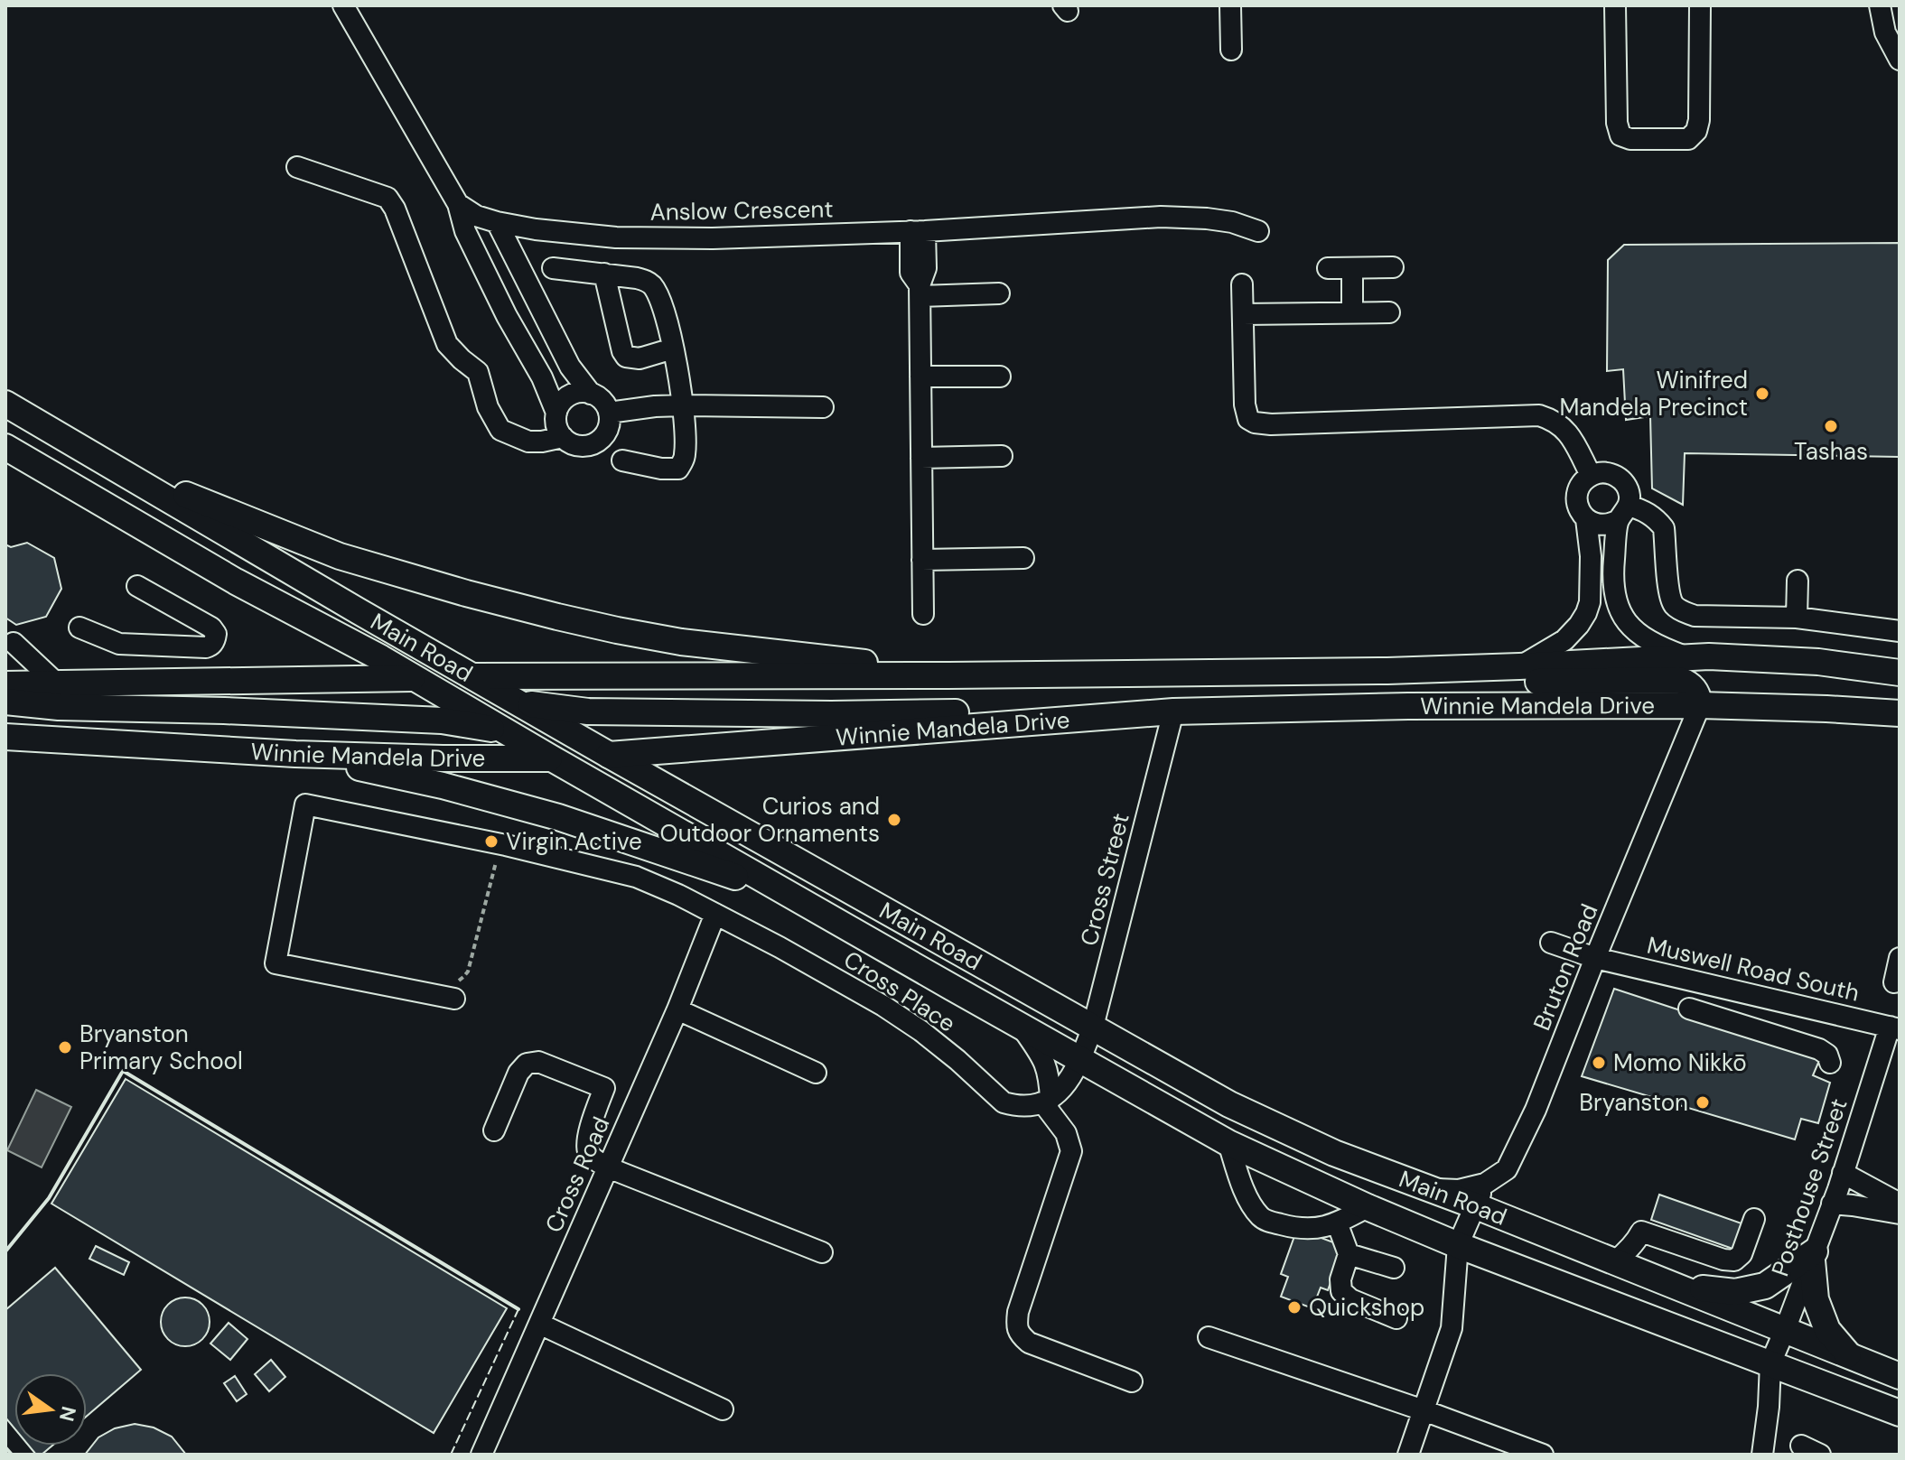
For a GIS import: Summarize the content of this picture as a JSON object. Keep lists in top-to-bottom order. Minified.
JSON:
{"streets":{"main road":["Main Road","Winnie Mandela Drive"],"street":["Anslow Crescent","Cross Street","Bruton Road","Muswell Road South","Cross Place","Cross Road","Posthouse Street"]},"crossings":[["Main Road","Winnie Mandela Drive"],["Main Road","Cross Street"],["Main Road","Bruton Road"],["Main Road","Posthouse Street"],["Winnie Mandela Drive","Cross Street"],["Winnie Mandela Drive","Bruton Road"],["Bruton Road","Muswell Road South"],["Muswell Road South","Posthouse Street"],["Cross Place","Cross Road"]],"places":["Winifred Mandela Precinct","Tashas","Curios and Outdoor Ornaments","Virgin Active","Bryanston Primary School","Momo Nikkō","Bryanston","Quickshop"],"north":"right"}
